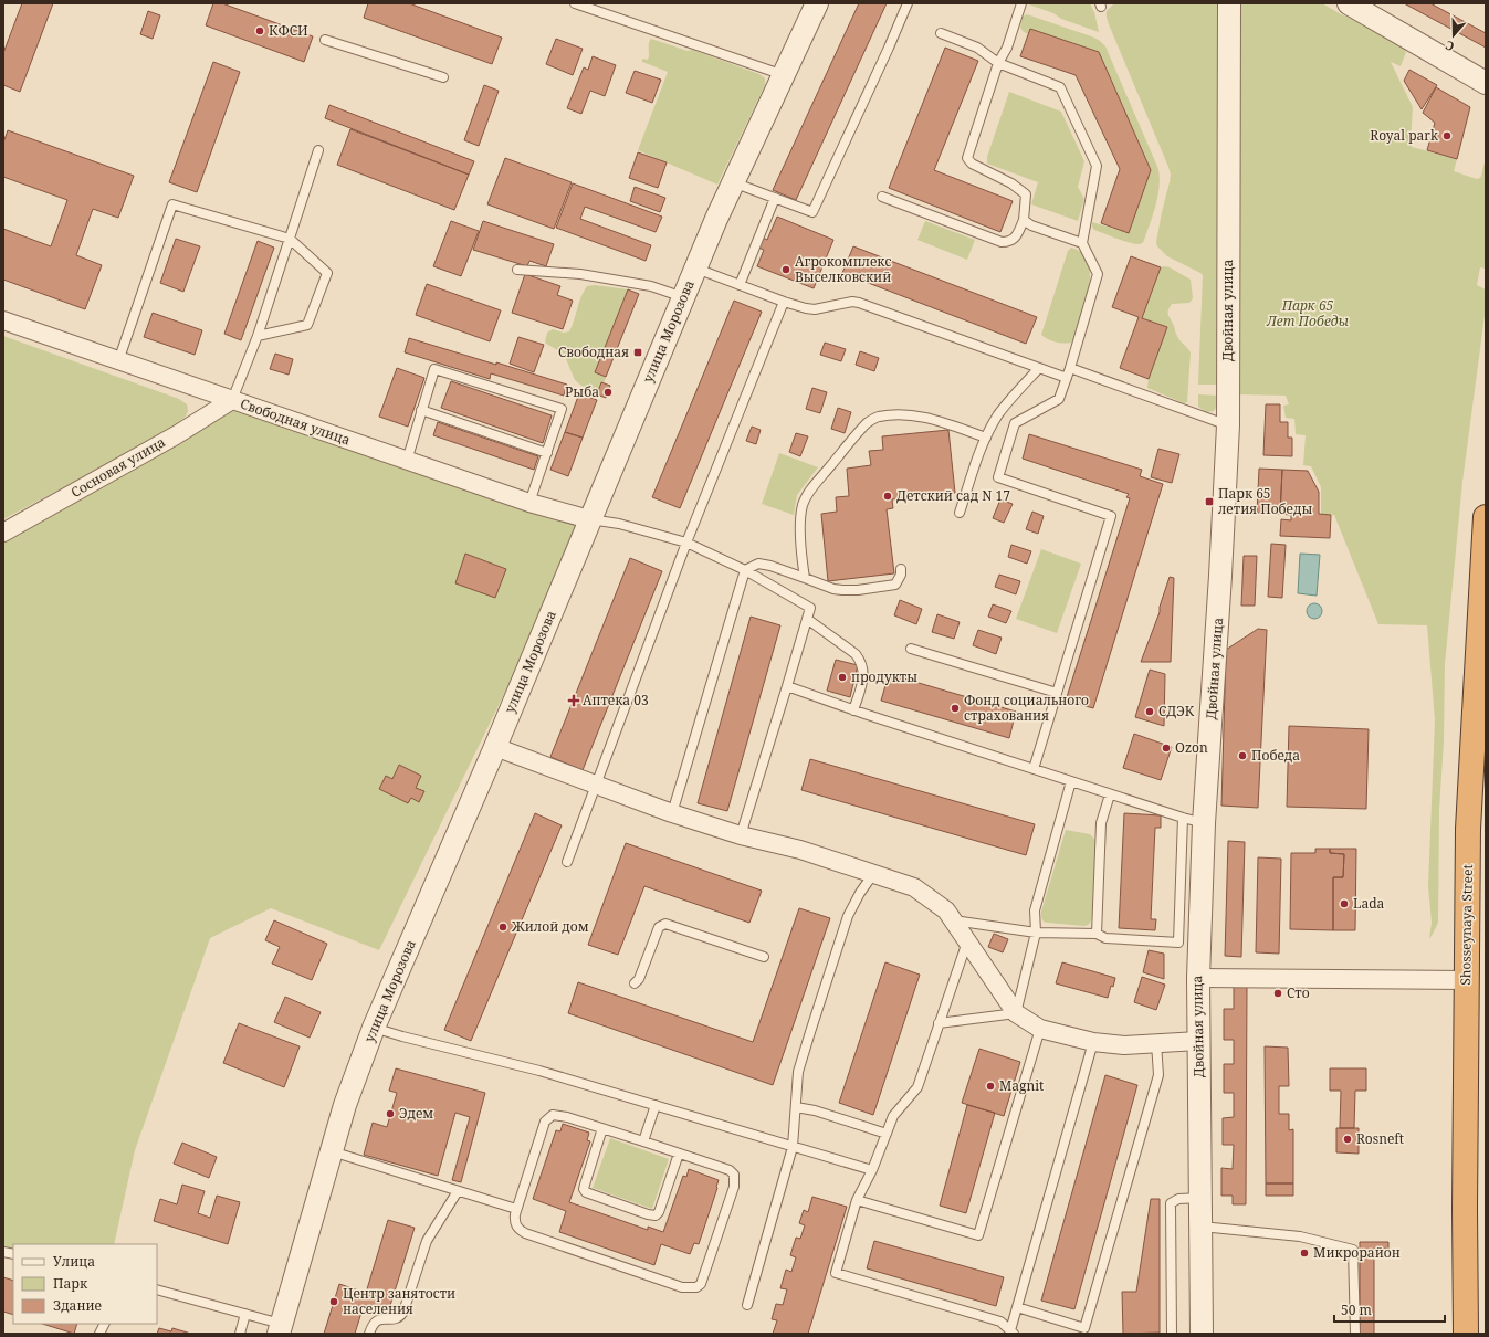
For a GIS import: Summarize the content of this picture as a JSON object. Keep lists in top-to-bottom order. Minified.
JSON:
{"streets":{"highway":["Shosseynaya Street"],"street":["Двойная улица","улица Морозова","Свободная улица","Сосновая улица"]},"crossings":[["улица Морозова","Свободная улица"],["Свободная улица","Сосновая улица"]],"parks":["Парк 65 Лет Победы"],"places":{"other":["КФСИ","Royal park","Агрокомплекс Выселковский","Рыба","Детский сад N 17","продукты","Фонд социального страхования","СДЭК","Ozon","Победа","Lada","Жилой дом","Сто","Magnit","Эдем","Rosneft","Микрорайон","Центр занятости населения"],"transit":["Свободная","Парк 65 летия Победы"],"health":["Аптека 03"]},"legend":["Улица","Парк","Здание"],"scale_bar":"50 m","north":"bottom"}
